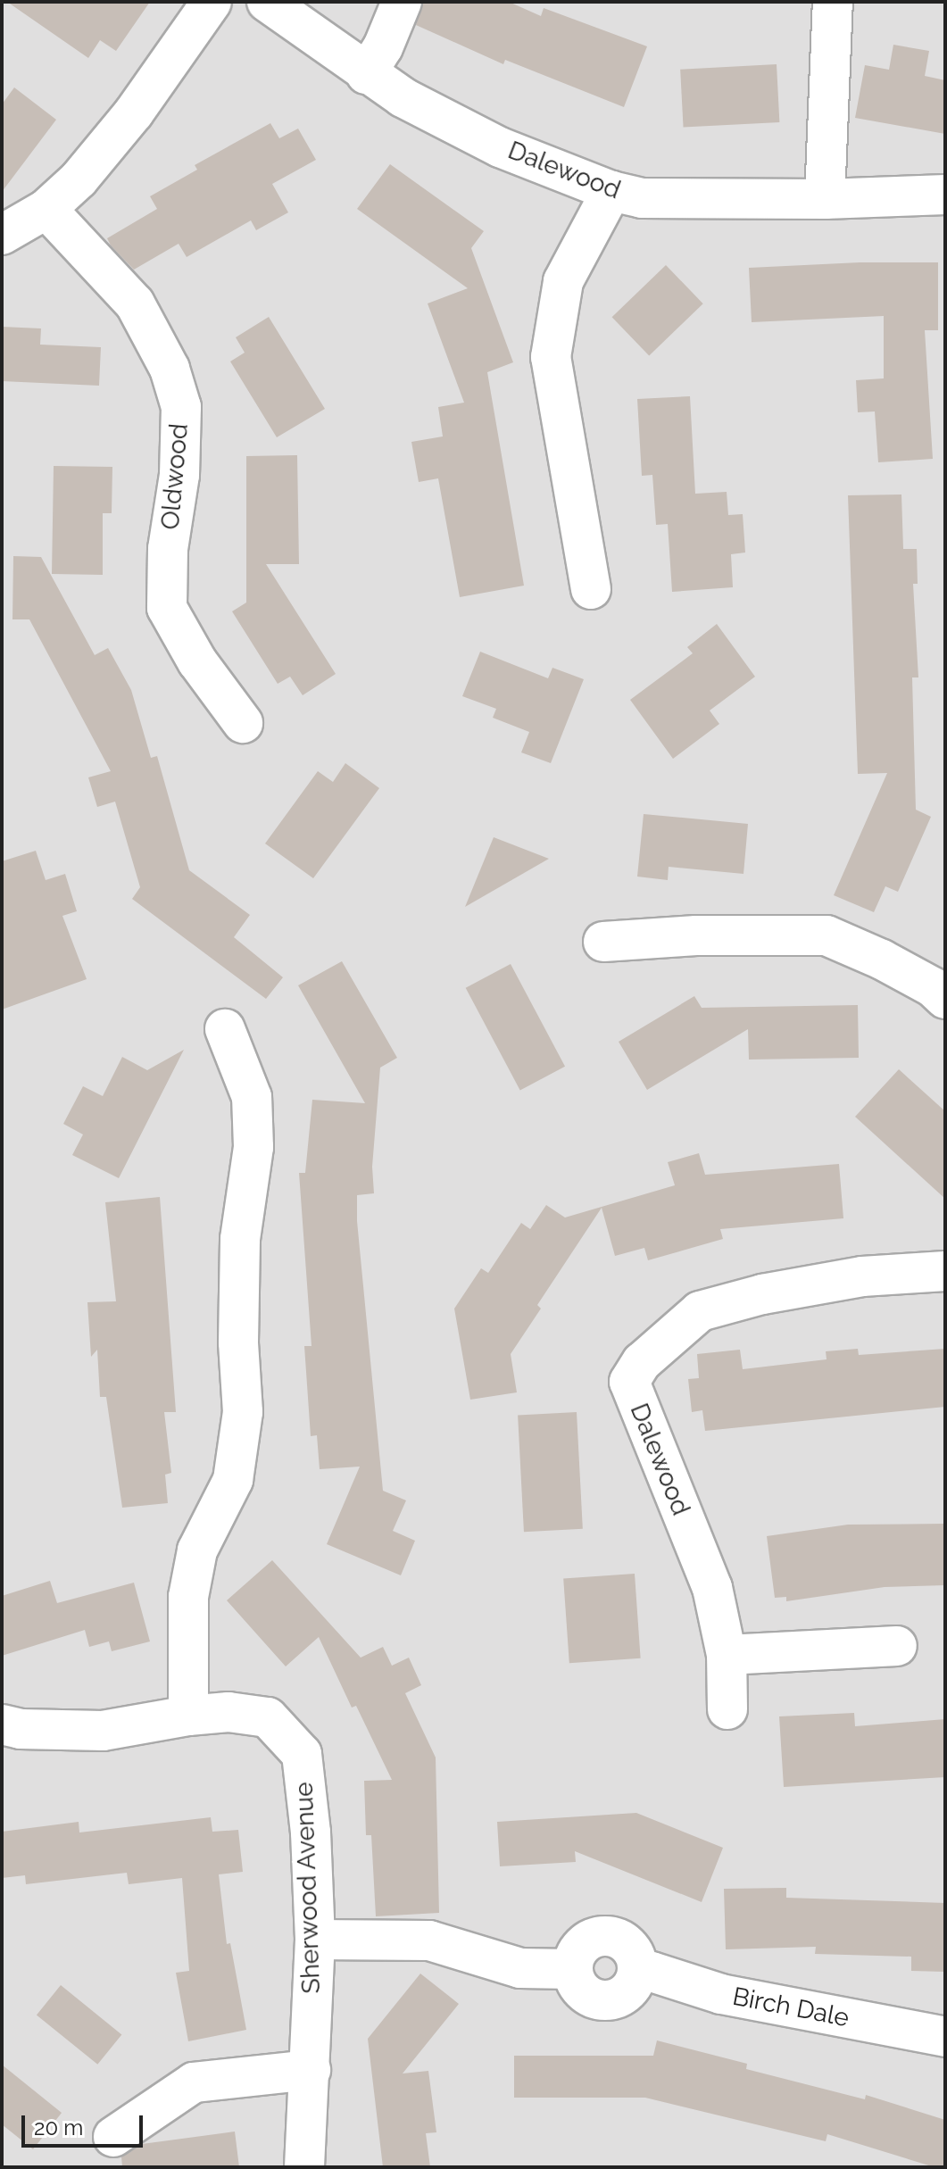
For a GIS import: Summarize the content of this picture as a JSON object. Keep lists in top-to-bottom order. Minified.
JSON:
{"streets":{"street":["Dalewood","Oldwood","Sherwood Avenue","Birch Dale"]},"crossings":[["Sherwood Avenue","Birch Dale"]],"scale_bar":"20 m"}
